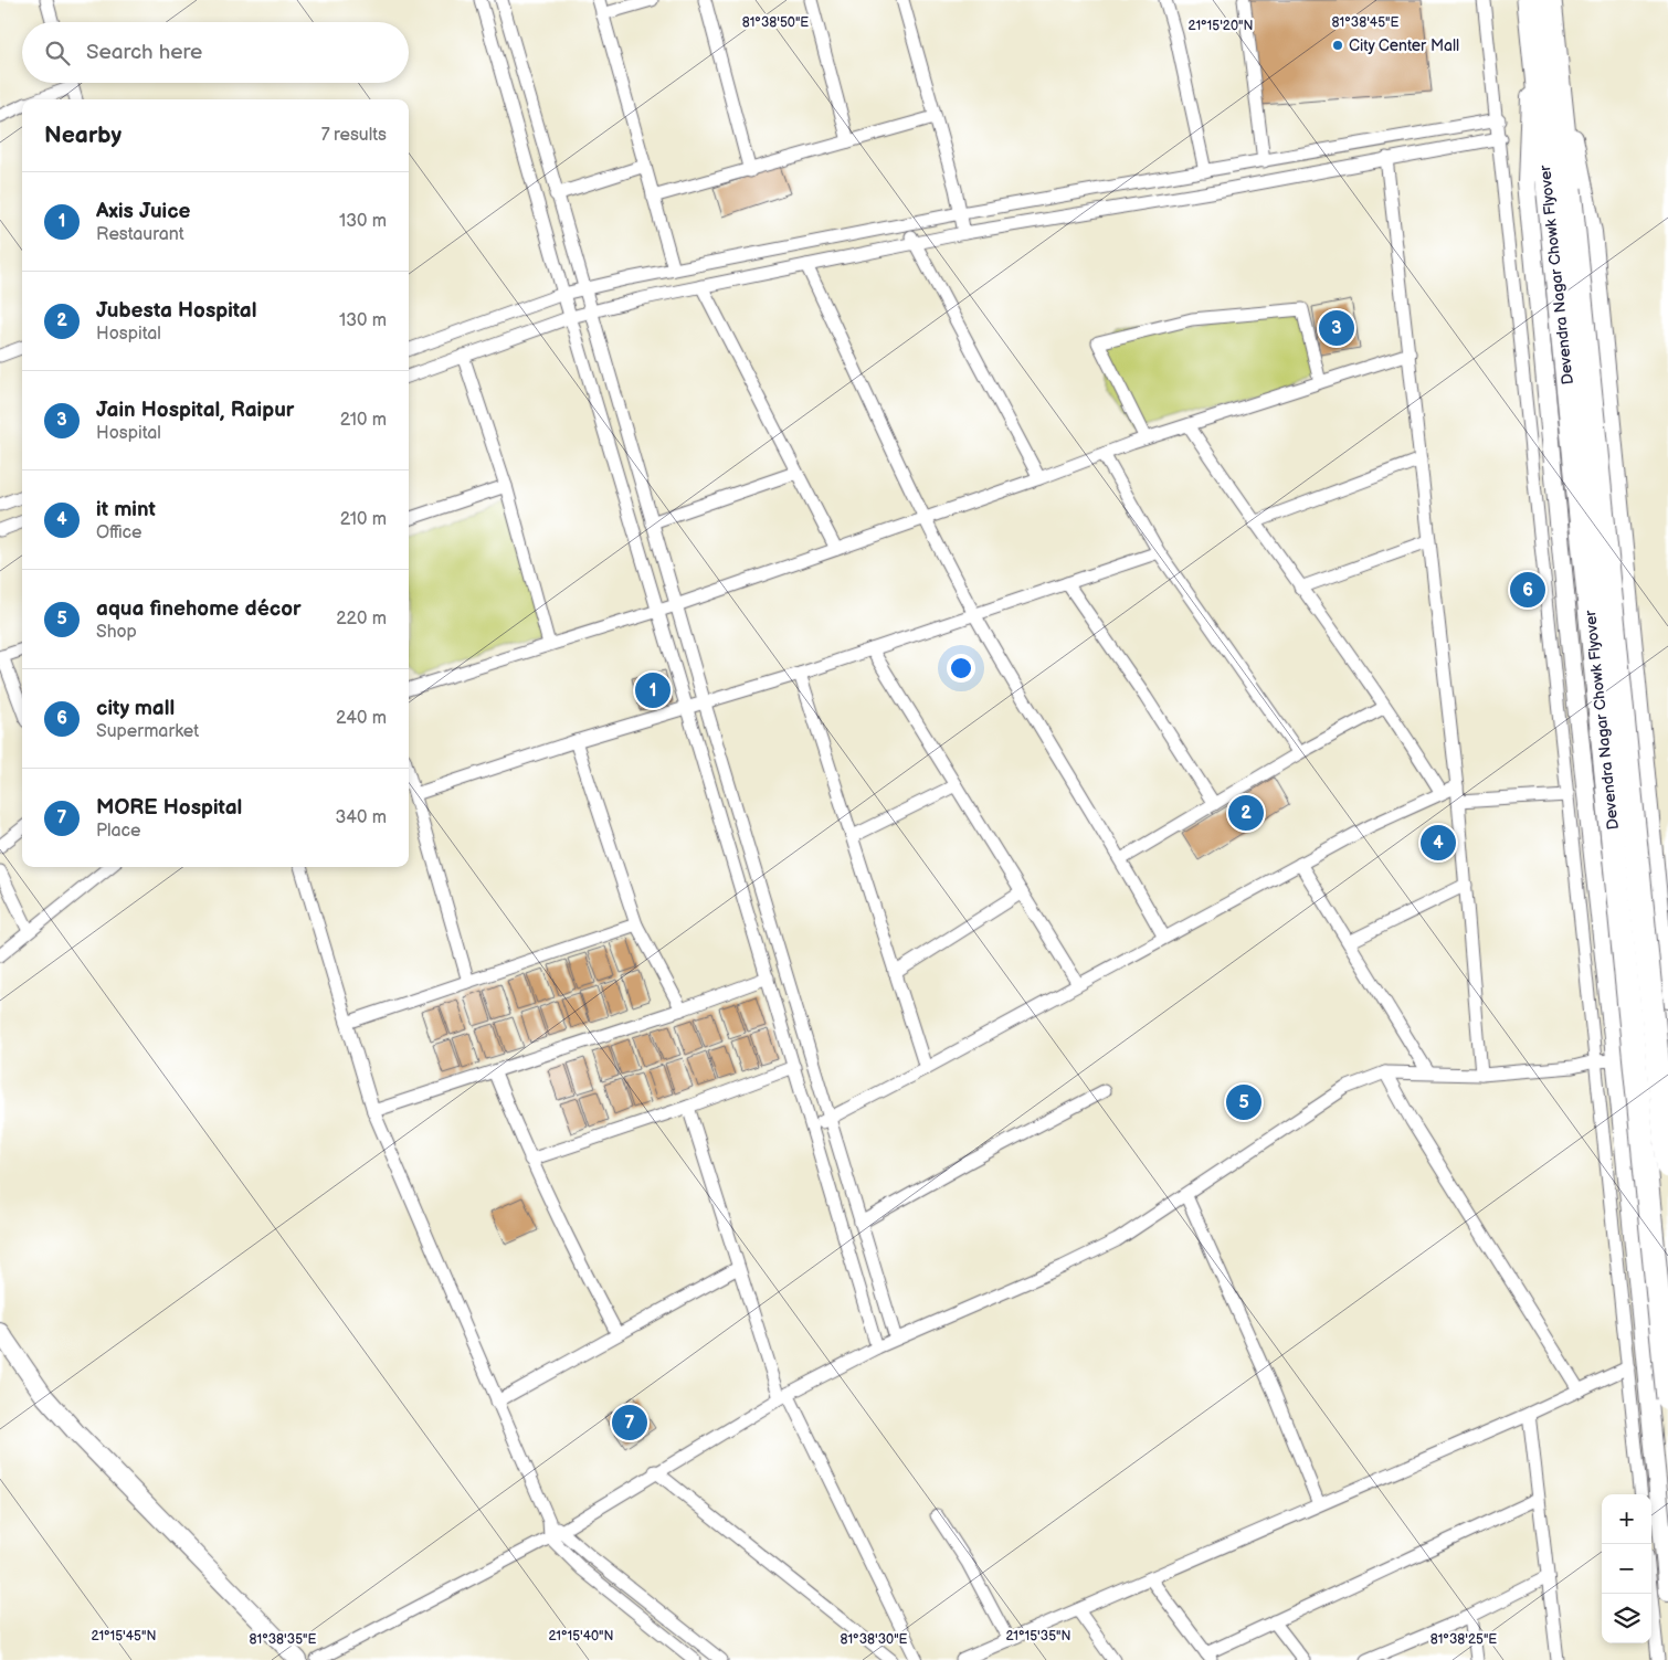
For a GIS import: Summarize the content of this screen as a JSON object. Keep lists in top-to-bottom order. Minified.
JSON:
{"streets":{"highway":["Devendra Nagar Chowk Flyover"]},"places":["City Center Mall"],"page":{"search":"Search here","heading":["Nearby","7 results"],"list":[{"mark":"1","name":"Axis Juice","note":"Restaurant","value":"130 m"},{"mark":"2","name":"Jubesta Hospital","note":"Hospital","value":"130 m"},{"mark":"3","name":"Jain Hospital, Raipur","note":"Hospital","value":"210 m"},{"mark":"4","name":"it mint","note":"Office","value":"210 m"},{"mark":"5","name":"aqua finehome décor","note":"Shop","value":"220 m"},{"mark":"6","name":"city mall","note":"Supermarket","value":"240 m"},{"mark":"7","name":"MORE Hospital","note":"Place","value":"340 m"}],"pins":["3","6","1","2","4","5","7"],"map_buttons":["+","−"]},"coordinates":["81°38'45\"E","81°38'50\"E","21°15'20\"N","21°15'45\"N","21°15'40\"N","21°15'35\"N","81°38'35\"E","81°38'30\"E","81°38'25\"E"]}
